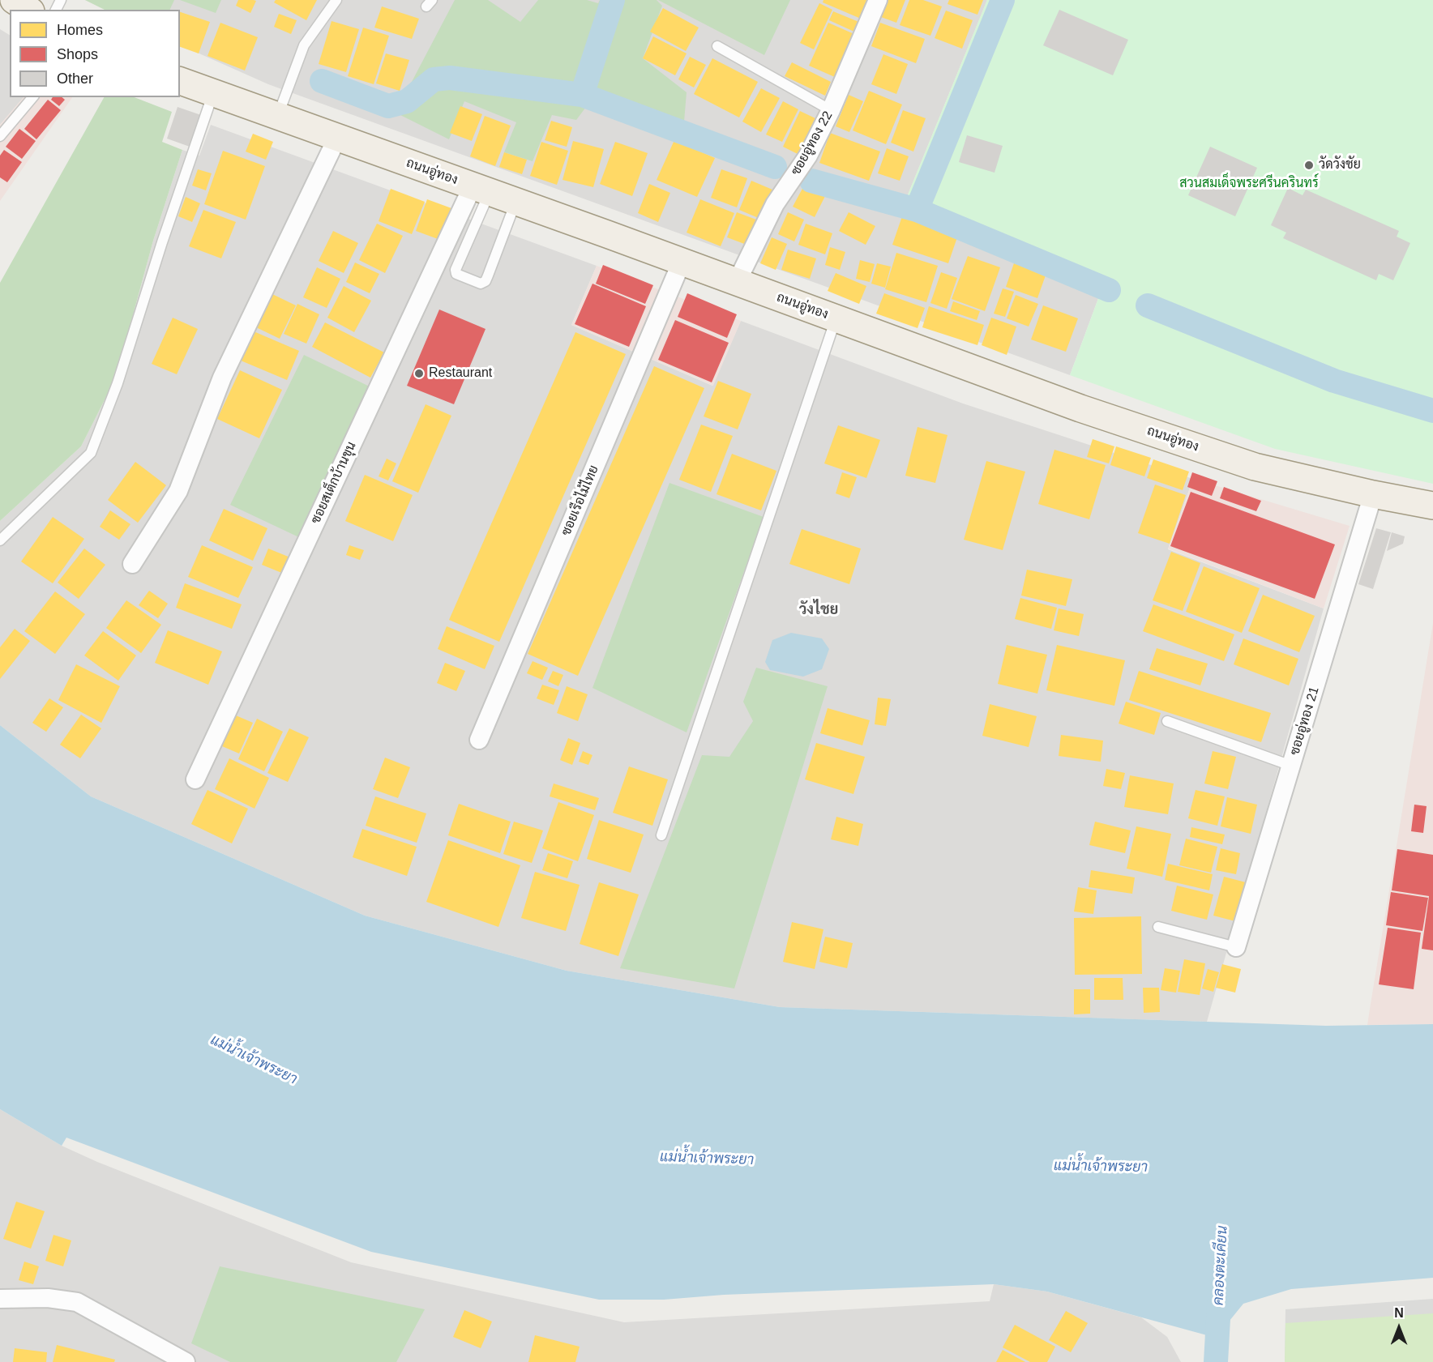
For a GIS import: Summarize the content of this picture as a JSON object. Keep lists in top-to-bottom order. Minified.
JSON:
{"streets":{"main road":["ถนนอู่ทอง"],"street":["ซอยอู่ทอง 22","ซอยสเต็กบ้านขุน","ซอยเรือไม้ไทย","ซอยอู่ทอง 21"]},"crossings":[["ซอยอู่ทอง 22","ถนนอู่ทอง"],["ถนนอู่ทอง","ซอยสเต็กบ้านขุน"],["ถนนอู่ทอง","ซอยเรือไม้ไทย"],["ถนนอู่ทอง","ซอยอู่ทอง 21"]],"districts":["วังไชย"],"water":["แม่น้ำเจ้าพระยา","คลองตะเคียน"],"parks":["สวนสมเด็จพระศรีนครินทร์"],"places":["วัดวังชัย","Restaurant"],"legend":["Homes","Shops","Other"],"north":"top"}
